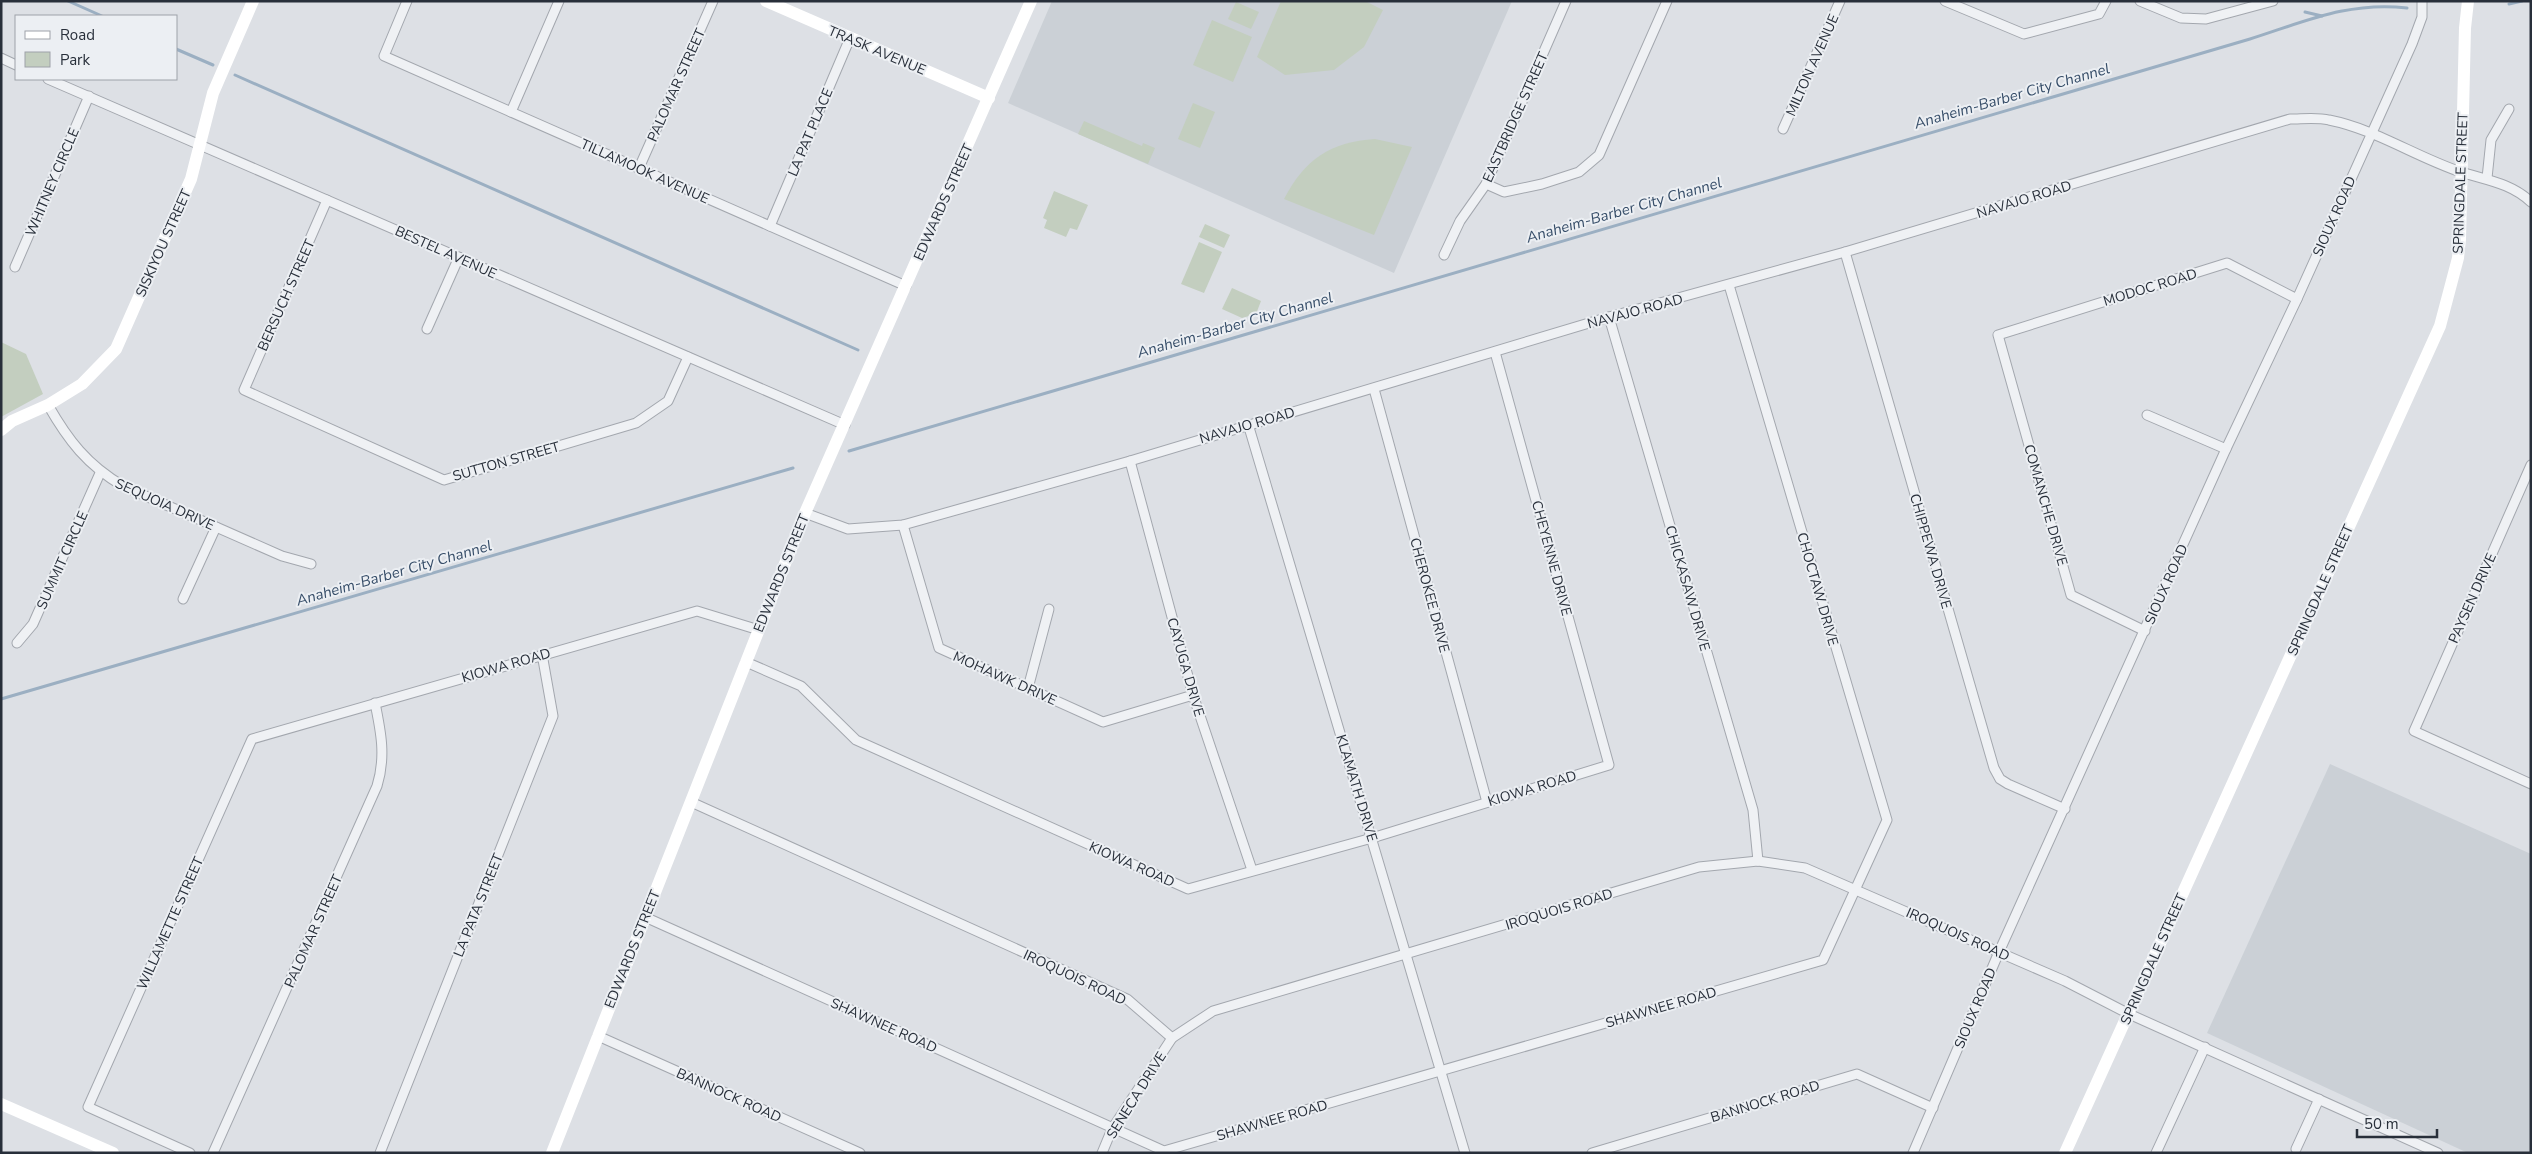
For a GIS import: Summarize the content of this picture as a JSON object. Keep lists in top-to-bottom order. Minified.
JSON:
{"streets":{"street":["TRASK AVENUE","MILTON AVENUE","PALOMAR STREET","EASTBRIDGE STREET","LA PAT PLACE","TILLAMOOK AVENUE","WHITNEY CIRCLE","SPRINGDALE STREET","NAVAJO ROAD","EDWARDS STREET","SIOUX ROAD","SISKIYOU STREET","BESTEL AVENUE","MODOC ROAD","BERSUCH STREET","SUTTON STREET","SEQUOIA DRIVE","COMANCHE DRIVE","CHIPPEWA DRIVE","CHEYENNE DRIVE","SUMMIT CIRCLE","CHICKASAW DRIVE","CHOCTAW DRIVE","CHEROKEE DRIVE","PAYSEN DRIVE","KIOWA ROAD","CAYUGA DRIVE","MOHAWK DRIVE","KLAMATH DRIVE","LA PATA STREET","IROQUOIS ROAD","WILLAMETTE STREET","SHAWNEE ROAD","BANNOCK ROAD","SENECA DRIVE"]},"crossings":[["TRASK AVENUE","LA PAT PLACE"],["TRASK AVENUE","EDWARDS STREET"],["PALOMAR STREET","TILLAMOOK AVENUE"],["PALOMAR STREET","KIOWA ROAD"],["LA PAT PLACE","TILLAMOOK AVENUE"],["TILLAMOOK AVENUE","EDWARDS STREET"],["WHITNEY CIRCLE","BESTEL AVENUE"],["SPRINGDALE STREET","NAVAJO ROAD"],["SPRINGDALE STREET","IROQUOIS ROAD"],["NAVAJO ROAD","EDWARDS STREET"],["NAVAJO ROAD","SIOUX ROAD"],["NAVAJO ROAD","CHIPPEWA DRIVE"],["NAVAJO ROAD","CHEYENNE DRIVE"],["NAVAJO ROAD","CHICKASAW DRIVE"],["NAVAJO ROAD","CHOCTAW DRIVE"],["NAVAJO ROAD","CHEROKEE DRIVE"],["NAVAJO ROAD","CAYUGA DRIVE"],["NAVAJO ROAD","MOHAWK DRIVE"],["NAVAJO ROAD","KLAMATH DRIVE"],["EDWARDS STREET","BESTEL AVENUE"],["EDWARDS STREET","KIOWA ROAD"],["EDWARDS STREET","IROQUOIS ROAD"],["EDWARDS STREET","SHAWNEE ROAD"],["EDWARDS STREET","BANNOCK ROAD"],["SIOUX ROAD","MODOC ROAD"],["SIOUX ROAD","COMANCHE DRIVE"],["SIOUX ROAD","CHIPPEWA DRIVE"],["SIOUX ROAD","IROQUOIS ROAD"],["SIOUX ROAD","BANNOCK ROAD"],["SISKIYOU STREET","BESTEL AVENUE"],["SISKIYOU STREET","SEQUOIA DRIVE"],["BESTEL AVENUE","BERSUCH STREET"],["BESTEL AVENUE","SUTTON STREET"],["MODOC ROAD","COMANCHE DRIVE"],["BERSUCH STREET","SUTTON STREET"],["SEQUOIA DRIVE","SUMMIT CIRCLE"],["CHEYENNE DRIVE","KIOWA ROAD"],["CHICKASAW DRIVE","IROQUOIS ROAD"],["CHOCTAW DRIVE","IROQUOIS ROAD"],["CHOCTAW DRIVE","SHAWNEE ROAD"],["CHEROKEE DRIVE","KIOWA ROAD"],["KIOWA ROAD","CAYUGA DRIVE"],["KIOWA ROAD","KLAMATH DRIVE"],["KIOWA ROAD","LA PATA STREET"],["KIOWA ROAD","WILLAMETTE STREET"],["CAYUGA DRIVE","MOHAWK DRIVE"],["KLAMATH DRIVE","IROQUOIS ROAD"],["KLAMATH DRIVE","SHAWNEE ROAD"],["IROQUOIS ROAD","SHAWNEE ROAD"],["IROQUOIS ROAD","SENECA DRIVE"],["SHAWNEE ROAD","SENECA DRIVE"]],"water":["Anaheim-Barber City Channel"],"legend":["Road","Park"],"scale_bar":"50 m"}
